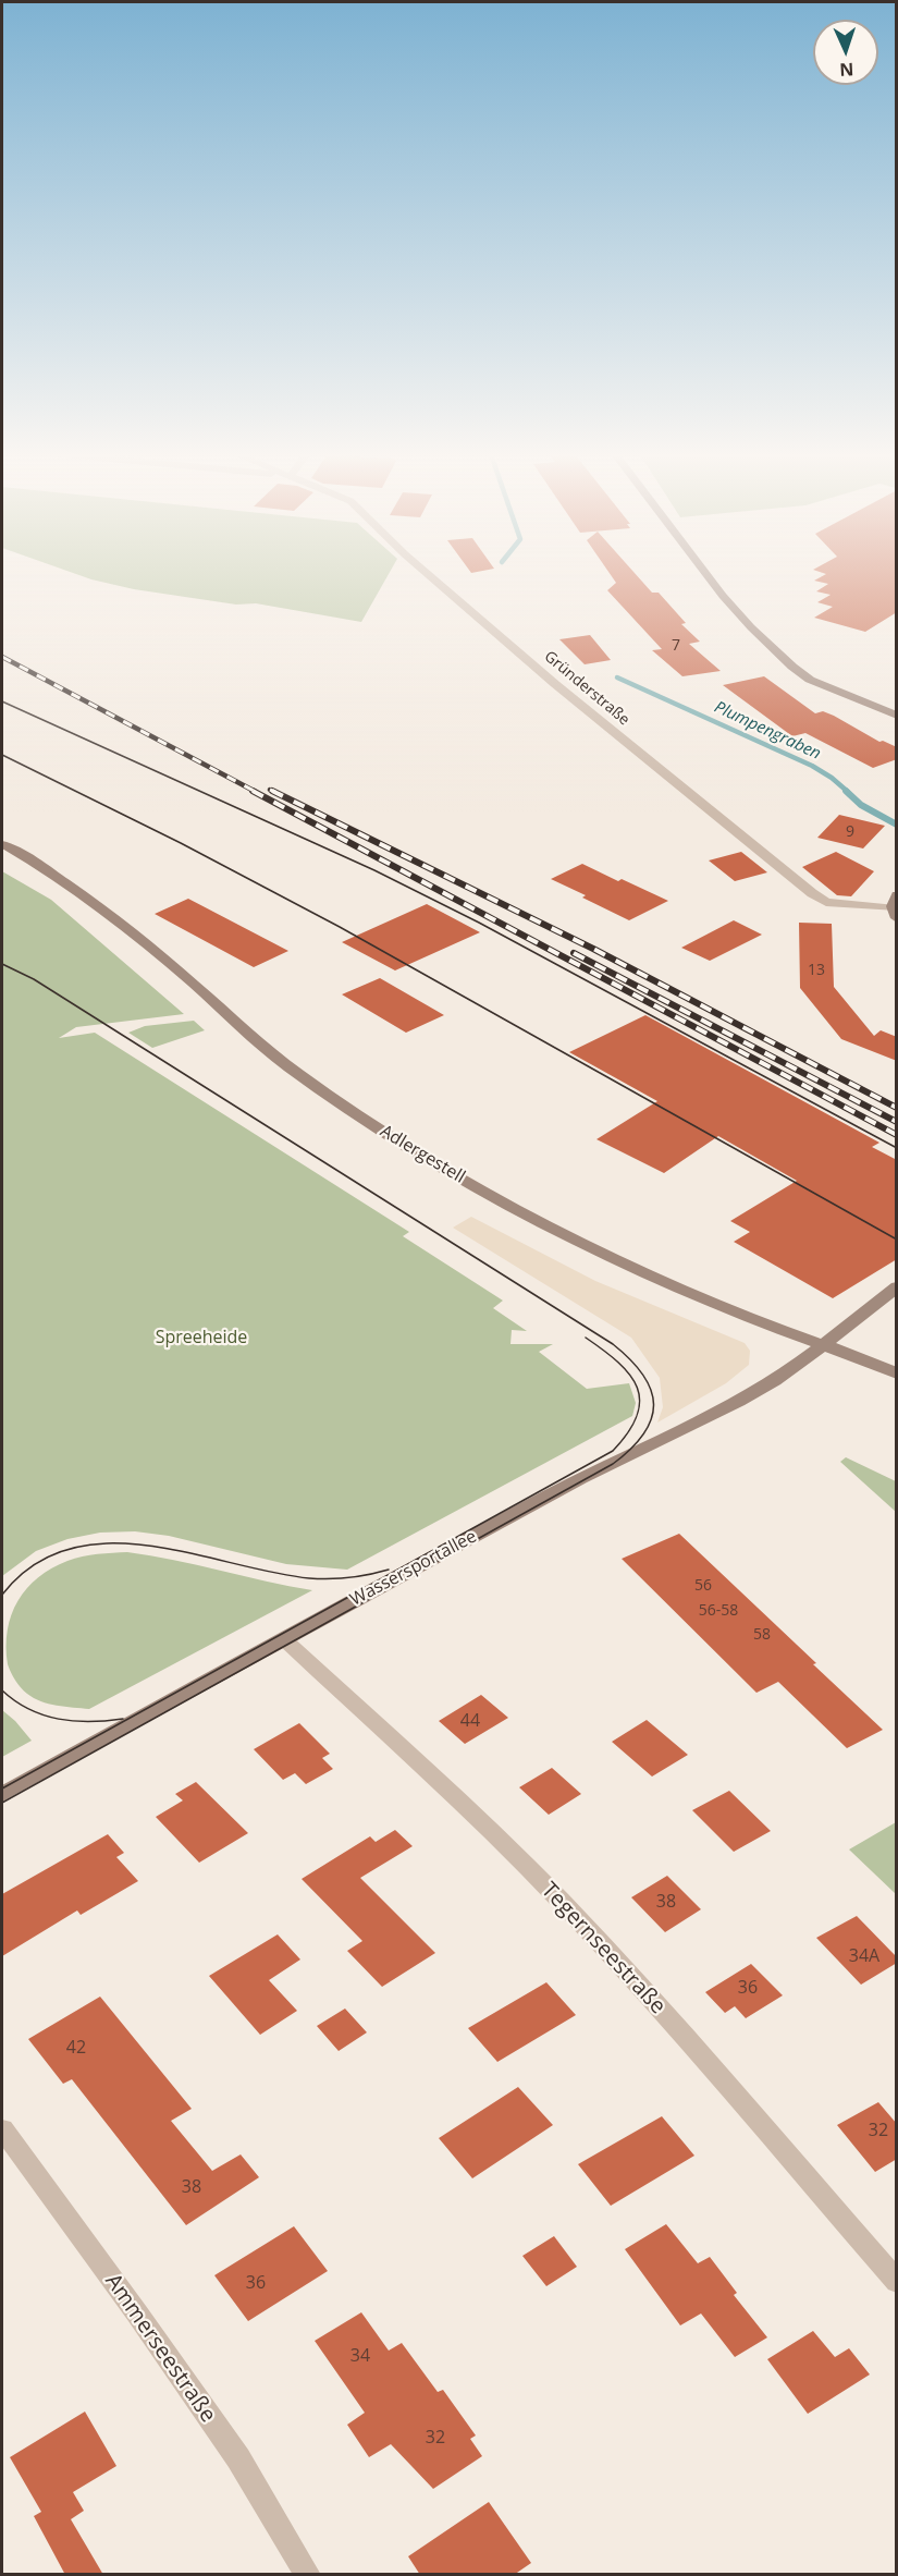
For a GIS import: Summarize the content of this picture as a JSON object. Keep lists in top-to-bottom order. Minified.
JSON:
{"streets":{"main road":["Adlergestell","Wassersportallee"],"street":["Gründerstraße","Tegernseestraße","Ammerseestraße"]},"crossings":[["Adlergestell","Wassersportallee"],["Wassersportallee","Tegernseestraße"]],"water":["Plumpengraben"],"parks":["Spreeheide"],"house_numbers":["7","9","13","56","56-58","58","44","38","34A","36","42","32","38","36","34","32"],"north":"bottom"}
